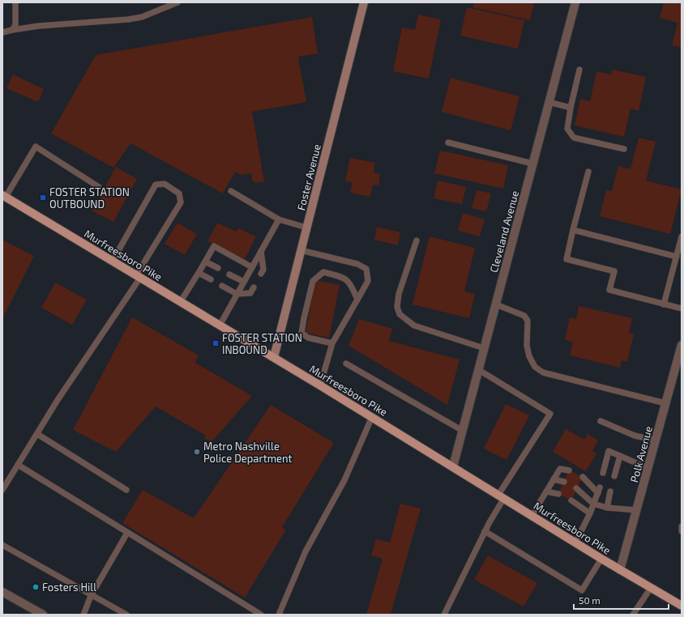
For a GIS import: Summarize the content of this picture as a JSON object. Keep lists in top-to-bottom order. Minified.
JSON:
{"streets":{"main road":["Foster Avenue","Murfreesboro Pike"],"street":["Cleveland Avenue","Polk Avenue"]},"crossings":[["Foster Avenue","Murfreesboro Pike"],["Cleveland Avenue","Murfreesboro Pike"],["Murfreesboro Pike","Polk Avenue"]],"places":{"transit":["FOSTER STATION OUTBOUND","FOSTER STATION INBOUND"],"other":["Metro Nashville Police Department","Fosters Hill"]},"scale_bar":"50 m"}
